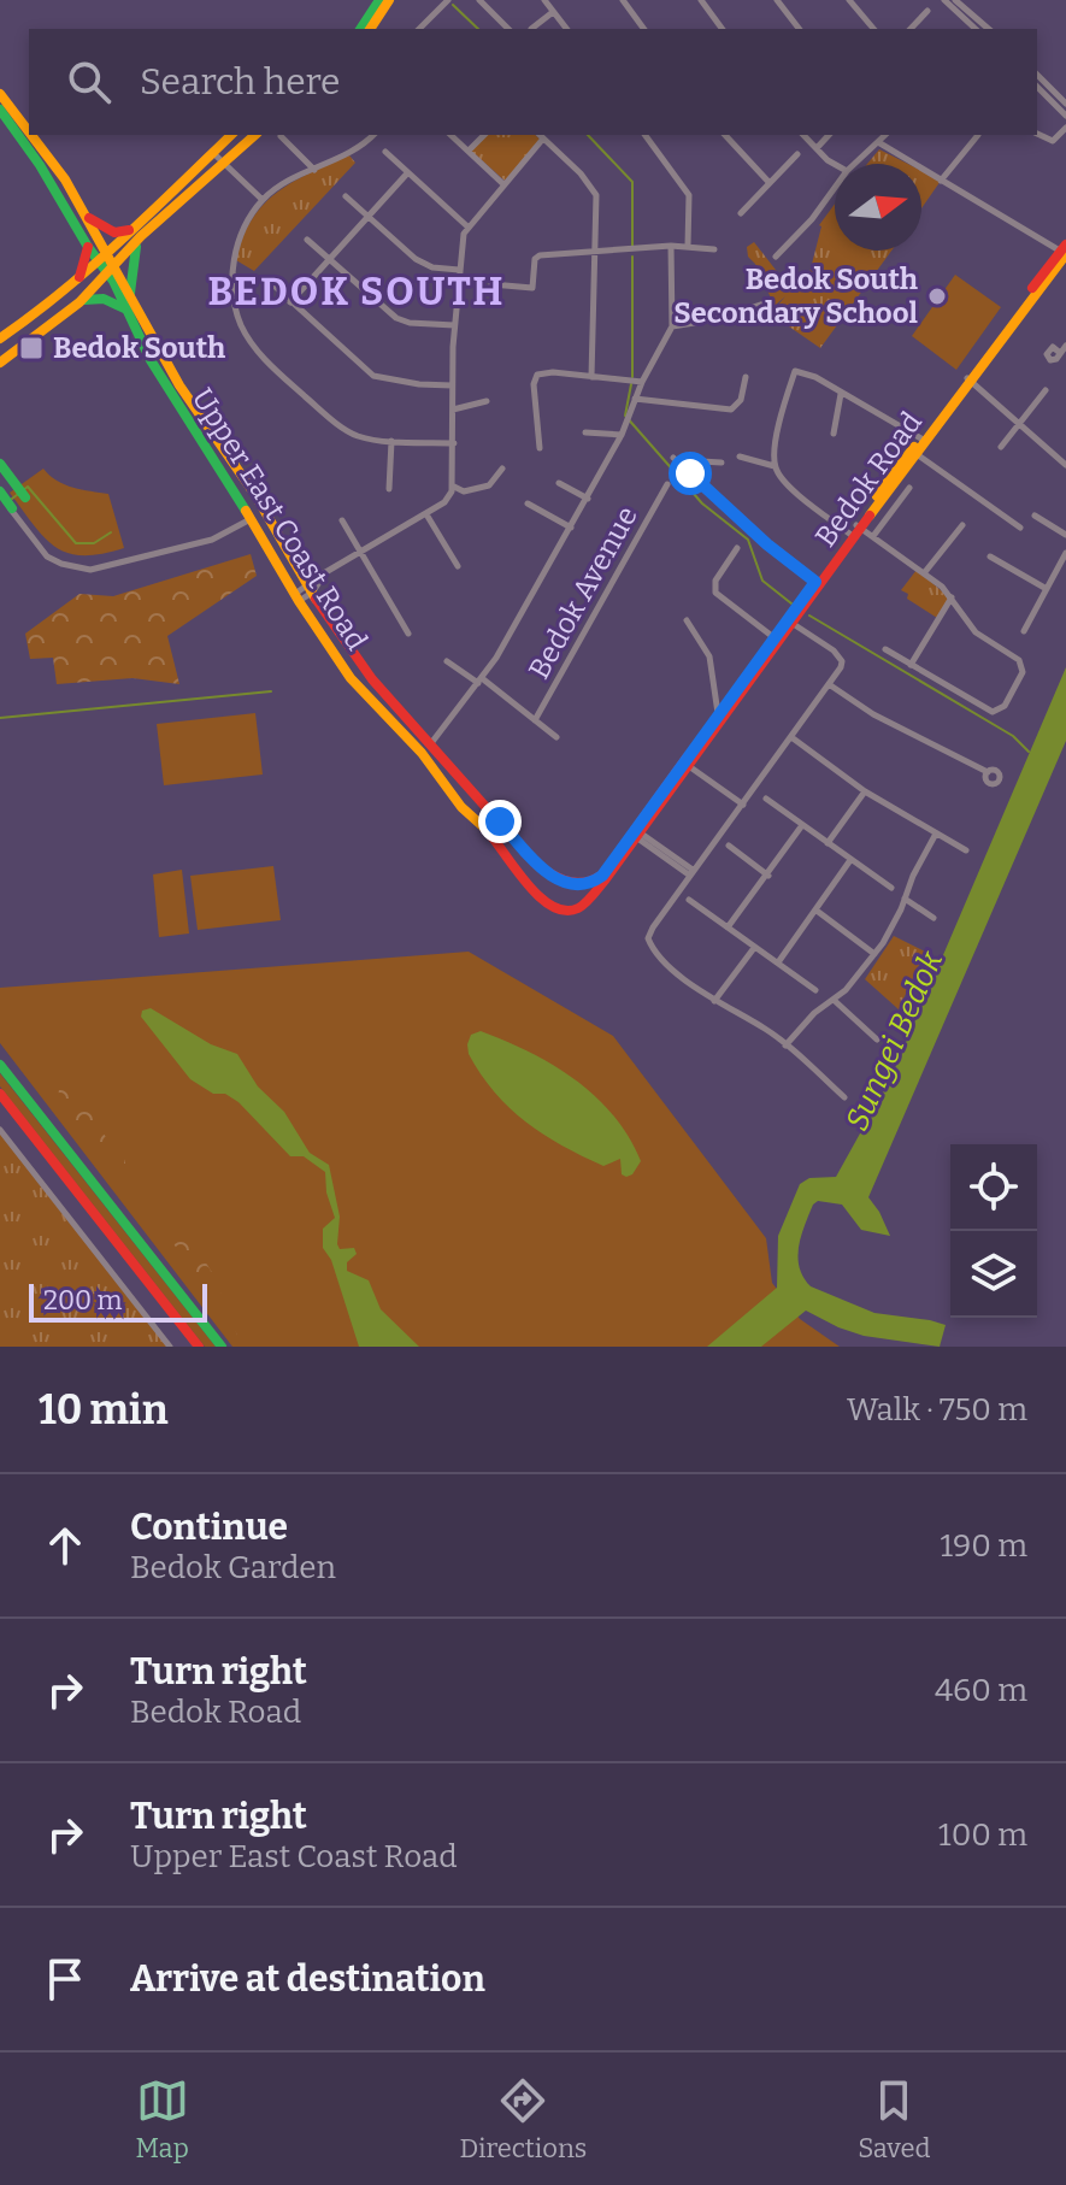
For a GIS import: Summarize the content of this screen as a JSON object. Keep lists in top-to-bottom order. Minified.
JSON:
{"streets":{"main road":["Bedok Road","Upper East Coast Road"],"street":["Bedok Avenue"]},"crossings":[["Bedok Road","Upper East Coast Road"]],"districts":["BEDOK SOUTH"],"water":["Sungei Bedok"],"places":{"other":["Bedok South Secondary School"],"transit":["Bedok South"]},"scale_bar":"200 m","north":"right","page":{"search":"Search here","scale":"200 m","heading":["10 min","Walk · 750 m"],"list":[["Continue","Bedok Garden","190 m"],["Turn right","Bedok Road","460 m"],["Turn right","Upper East Coast Road","100 m"],"Arrive at destination"],"nav":["Map","Directions","Saved"]}}
